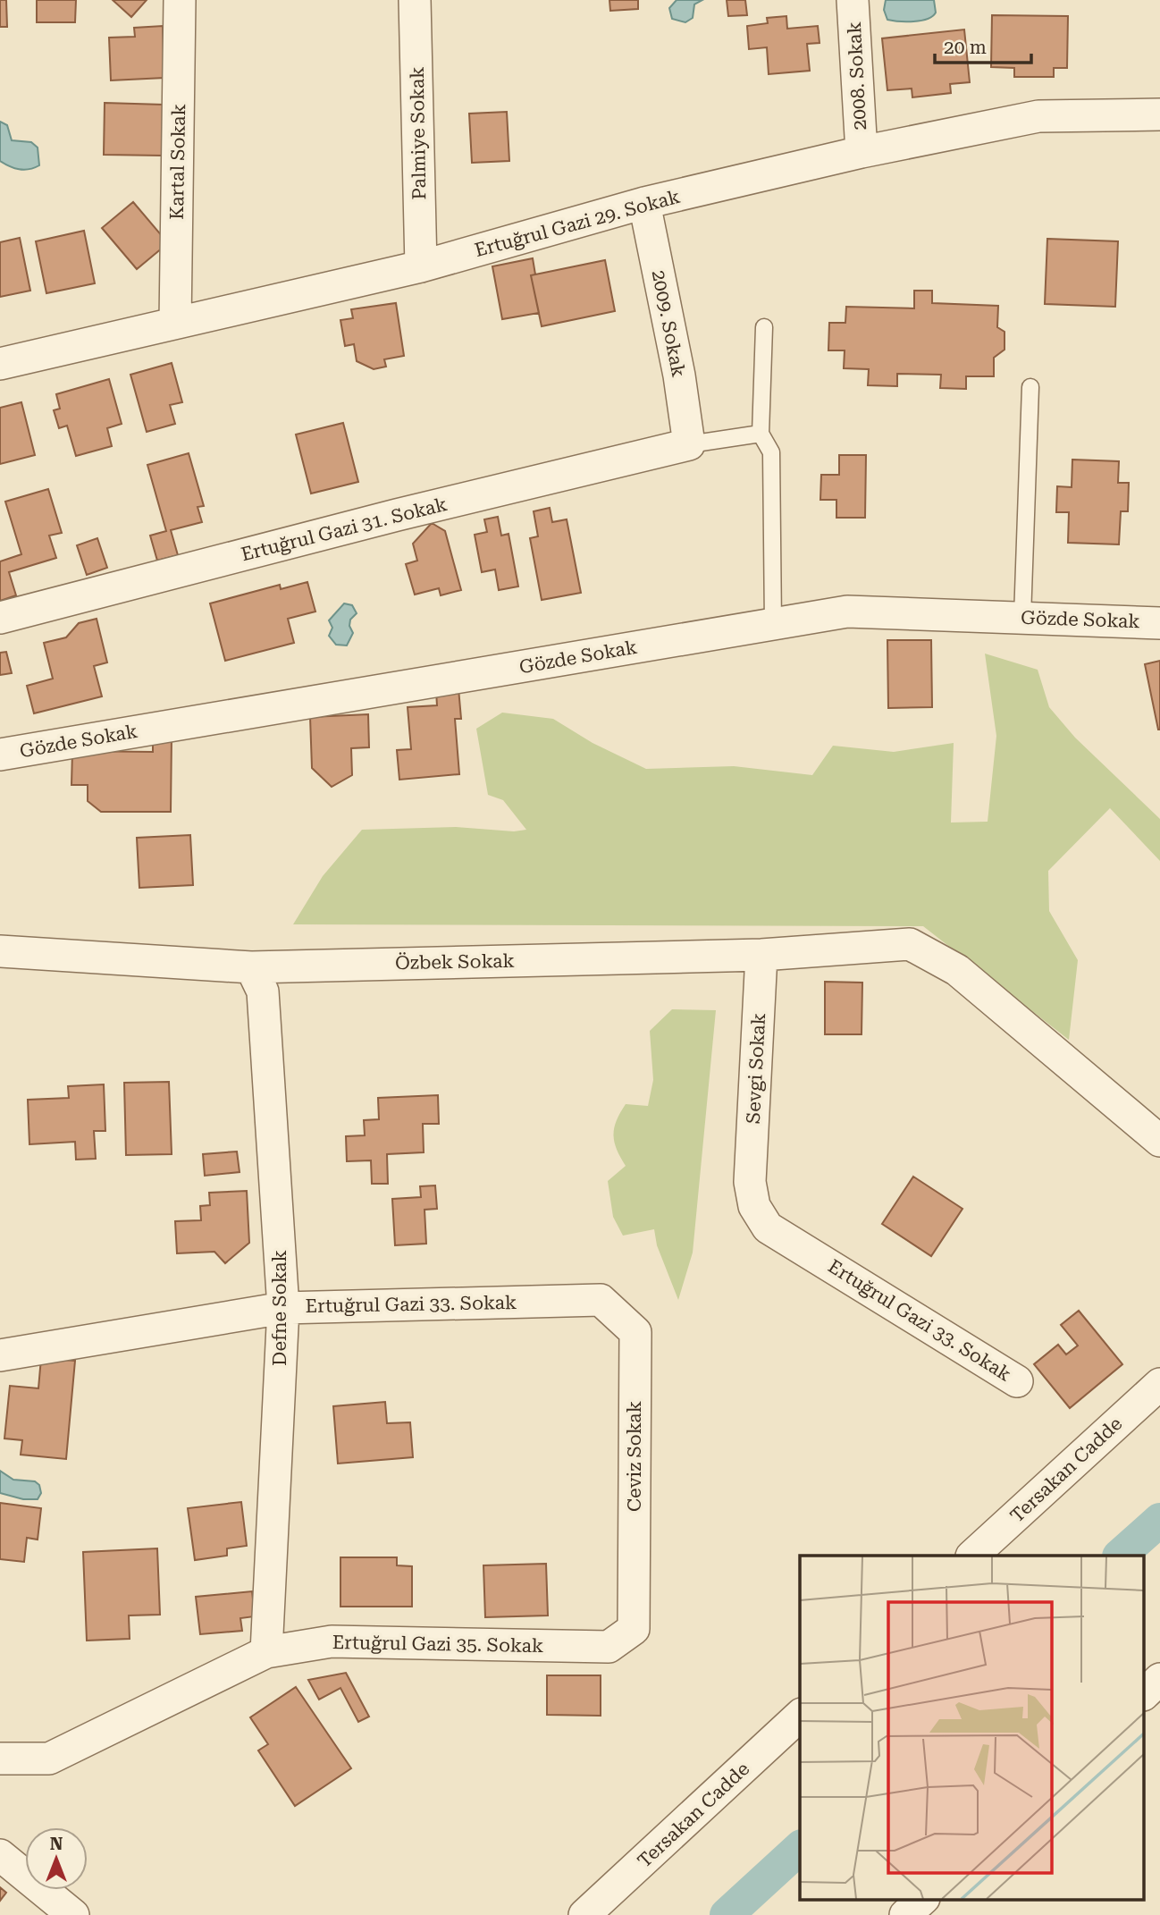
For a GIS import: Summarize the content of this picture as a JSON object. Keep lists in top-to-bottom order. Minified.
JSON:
{"streets":{"street":["2008. Sokak","Palmiye Sokak","Kartal Sokak","Ertuğrul Gazi 29. Sokak","2009. Sokak","Ertuğrul Gazi 31. Sokak","Gözde Sokak","Özbek Sokak","Sevgi Sokak","Ertuğrul Gazi 33. Sokak","Defne Sokak","Ceviz Sokak","Tersakan Cadde","Ertuğrul Gazi 35. Sokak"]},"crossings":[["2008. Sokak","Ertuğrul Gazi 29. Sokak"],["Palmiye Sokak","Ertuğrul Gazi 29. Sokak"],["Kartal Sokak","Ertuğrul Gazi 29. Sokak"],["Ertuğrul Gazi 29. Sokak","2009. Sokak"],["2009. Sokak","Ertuğrul Gazi 31. Sokak"],["Özbek Sokak","Sevgi Sokak"],["Özbek Sokak","Defne Sokak"],["Sevgi Sokak","Ertuğrul Gazi 33. Sokak"],["Ertuğrul Gazi 33. Sokak","Defne Sokak"],["Ertuğrul Gazi 33. Sokak","Ceviz Sokak"],["Defne Sokak","Ertuğrul Gazi 35. Sokak"],["Ceviz Sokak","Ertuğrul Gazi 35. Sokak"]],"scale_bar":"20 m","north":"top"}
